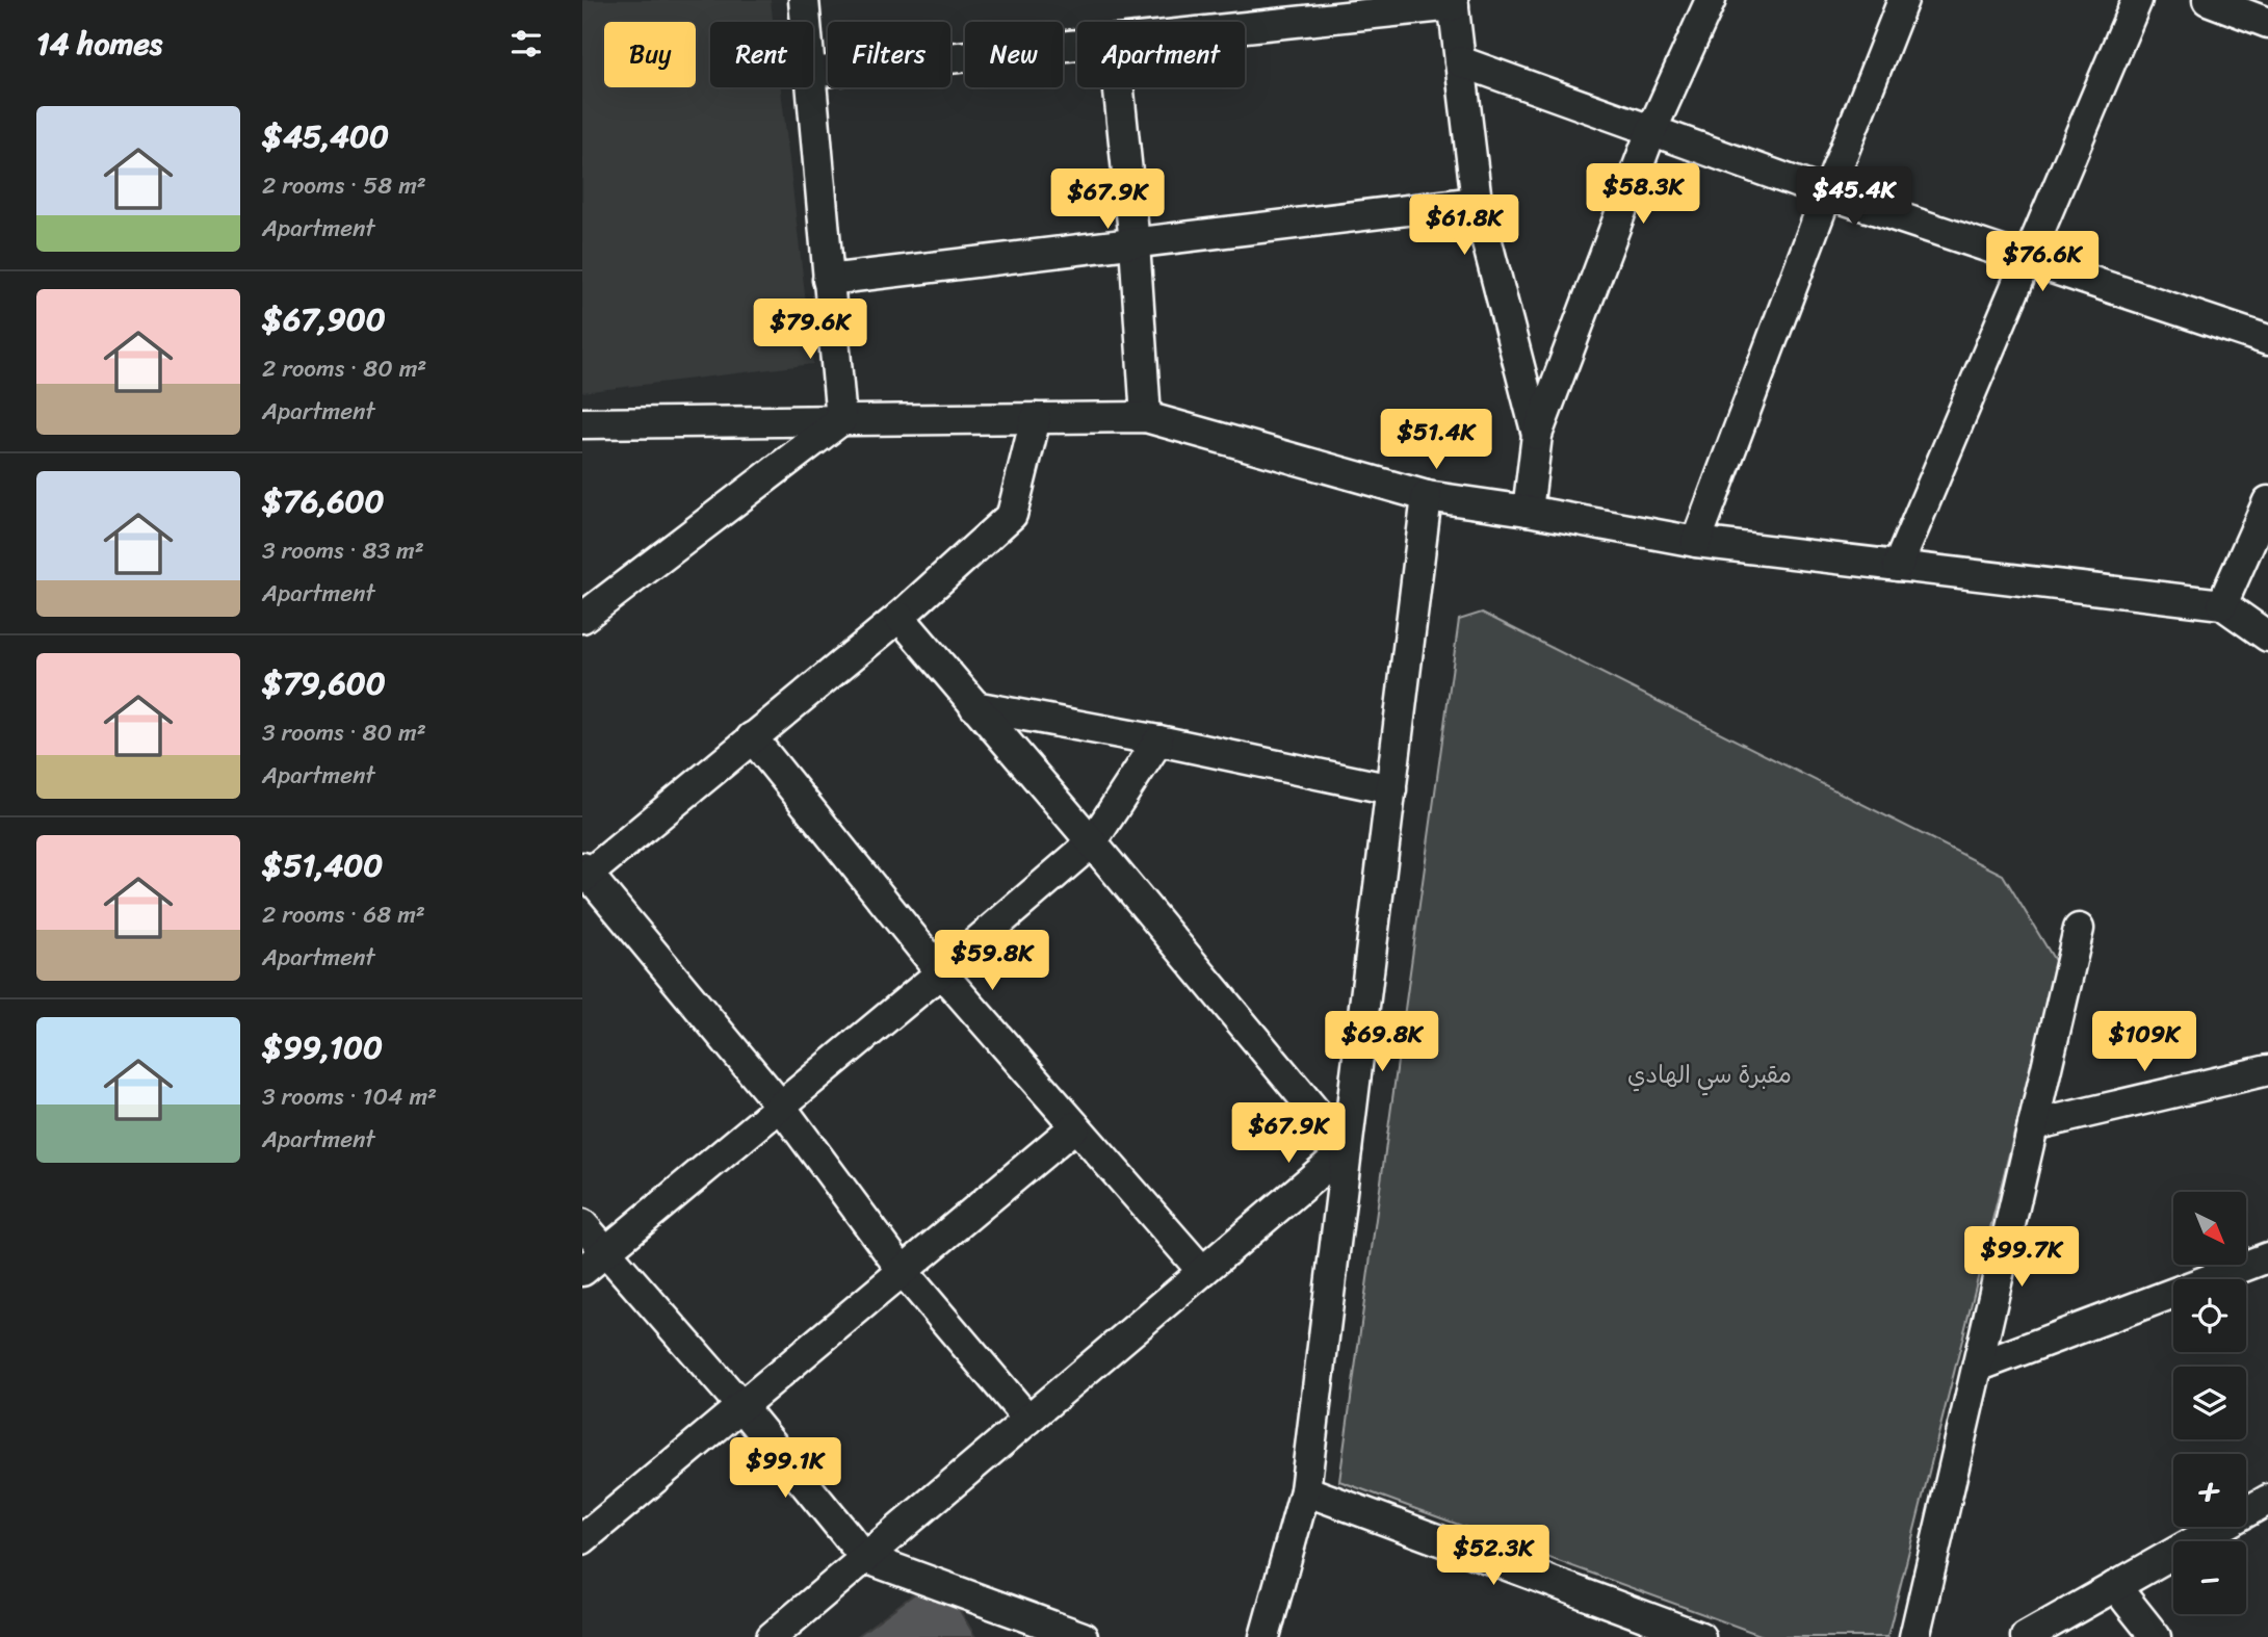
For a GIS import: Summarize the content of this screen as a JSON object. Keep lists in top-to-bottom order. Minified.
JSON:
{"parks":["مقبرة سي الهادي"],"north":"bottom right","page":{"heading":"14 homes","chip":["Buy","Rent","Filters","New","Apartment"],"list":[{"name":"$45,400","note":"2 rooms · 58 m² · Apartment"},{"name":"$67,900","note":"2 rooms · 80 m² · Apartment"},{"name":"$76,600","note":"3 rooms · 83 m² · Apartment"},{"name":"$79,600","note":"3 rooms · 80 m² · Apartment"},{"name":"$51,400","note":"2 rooms · 68 m² · Apartment"},{"name":"$99,100","note":"3 rooms · 104 m² · Apartment"}],"price":["$58.3K","$45.4K","$67.9K","$61.8K","$76.6K","$79.6K","$51.4K","$59.8K","$69.8K","$109K","$67.9K","$99.7K","$99.1K","$52.3K"],"map_buttons":["+","−"]}}
